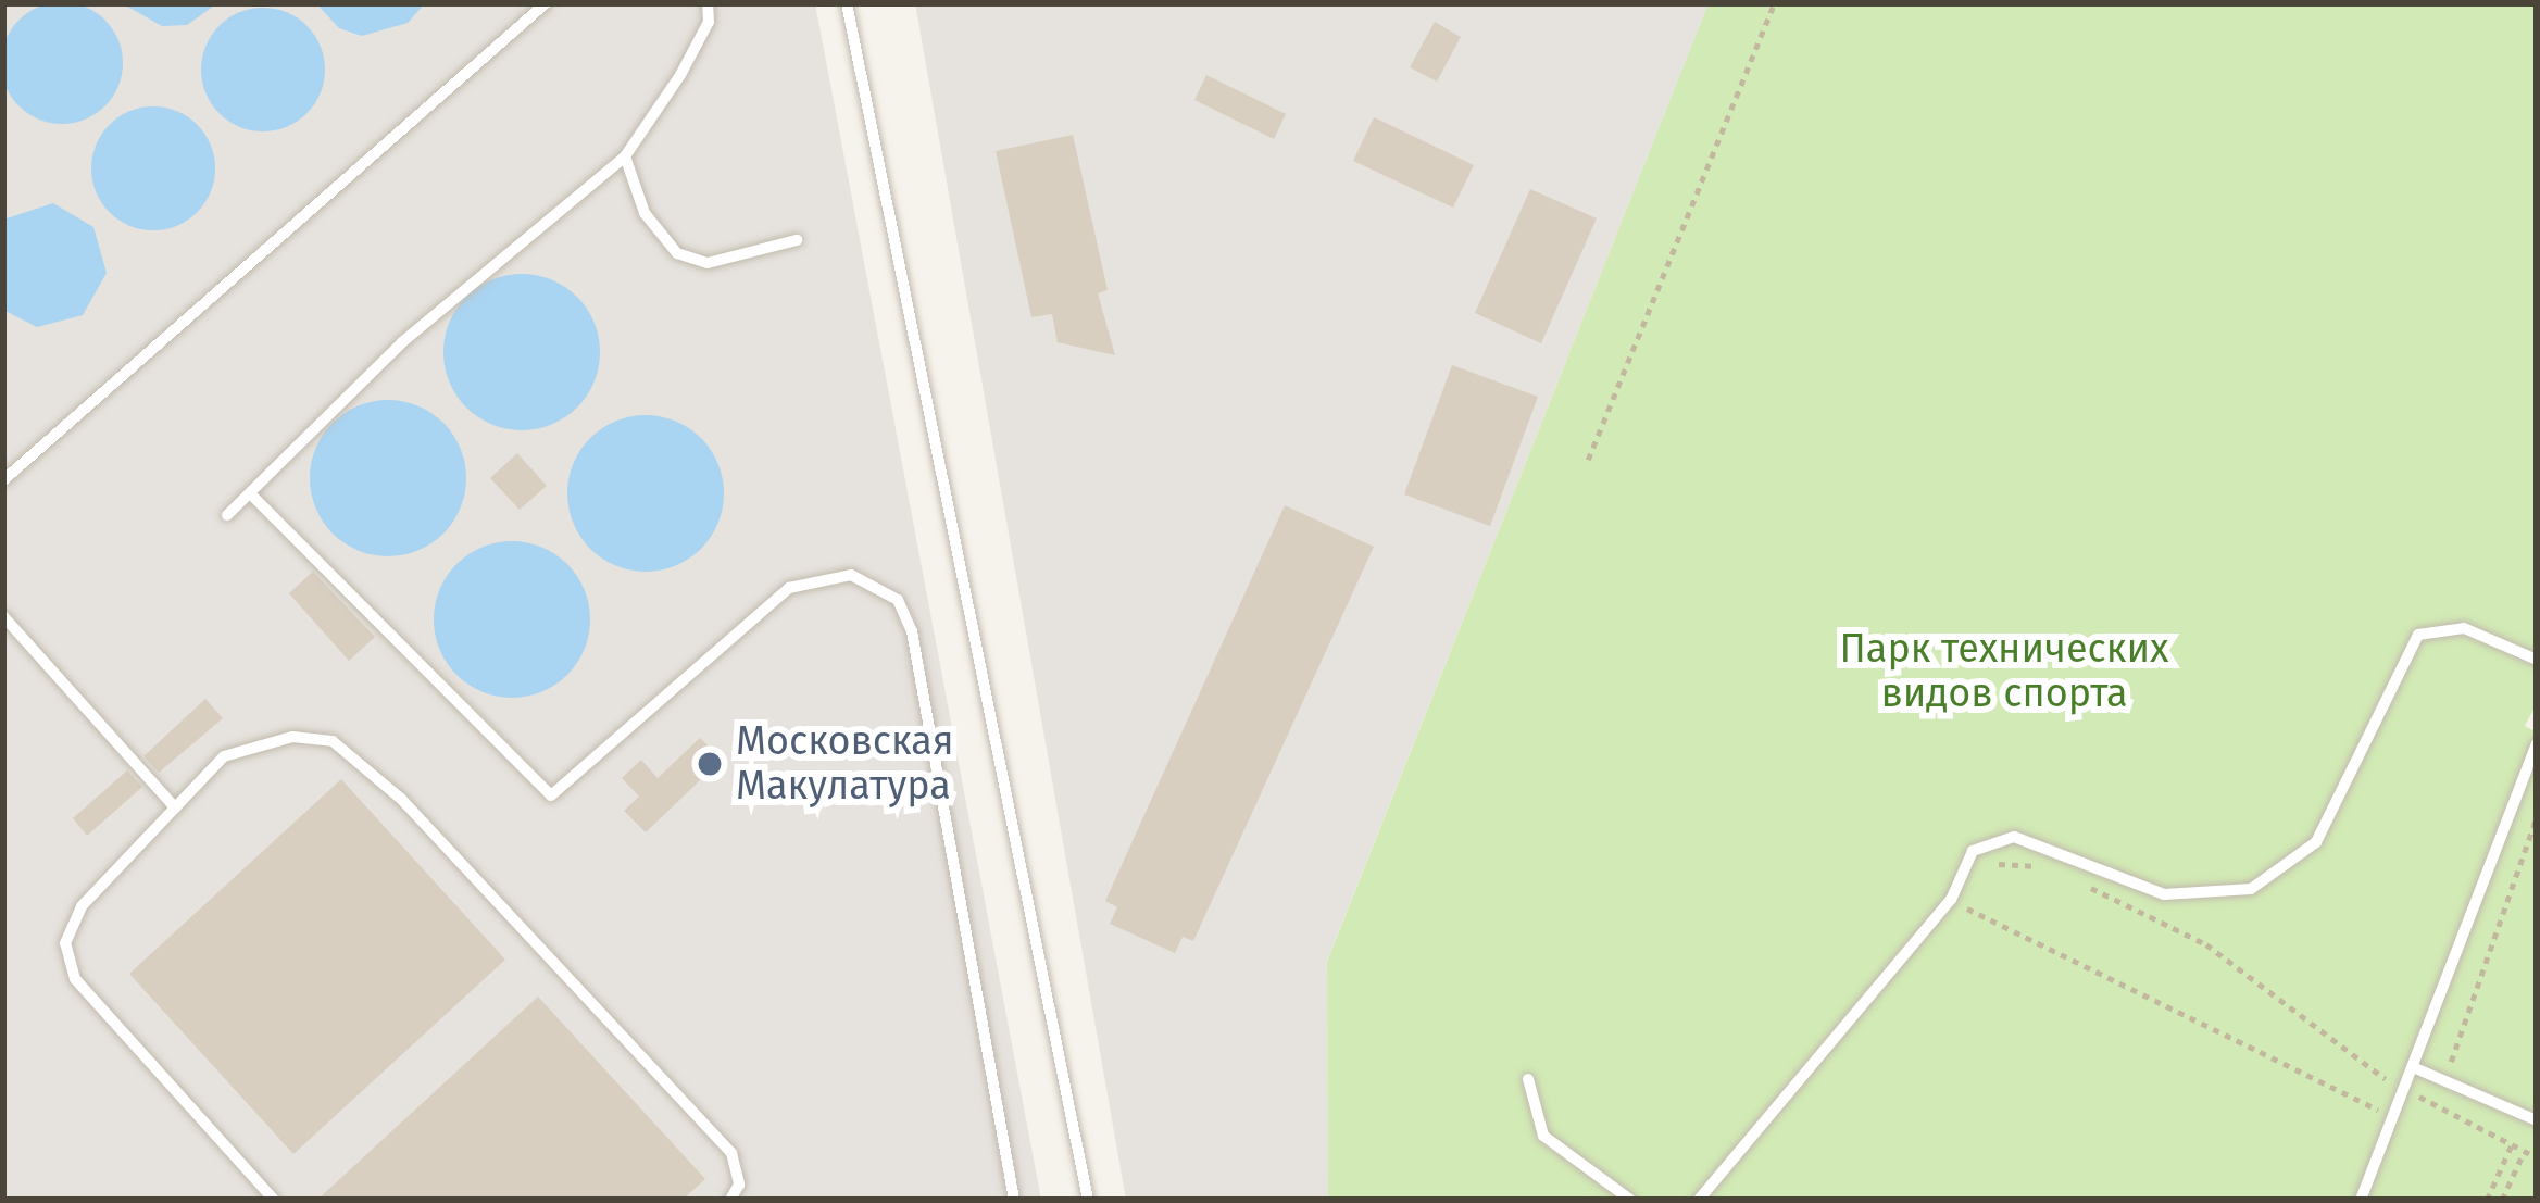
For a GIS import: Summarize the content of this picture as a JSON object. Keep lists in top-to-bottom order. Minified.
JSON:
{"parks":["Парк технических видов спорта"],"places":["Московская Макулатура"]}
